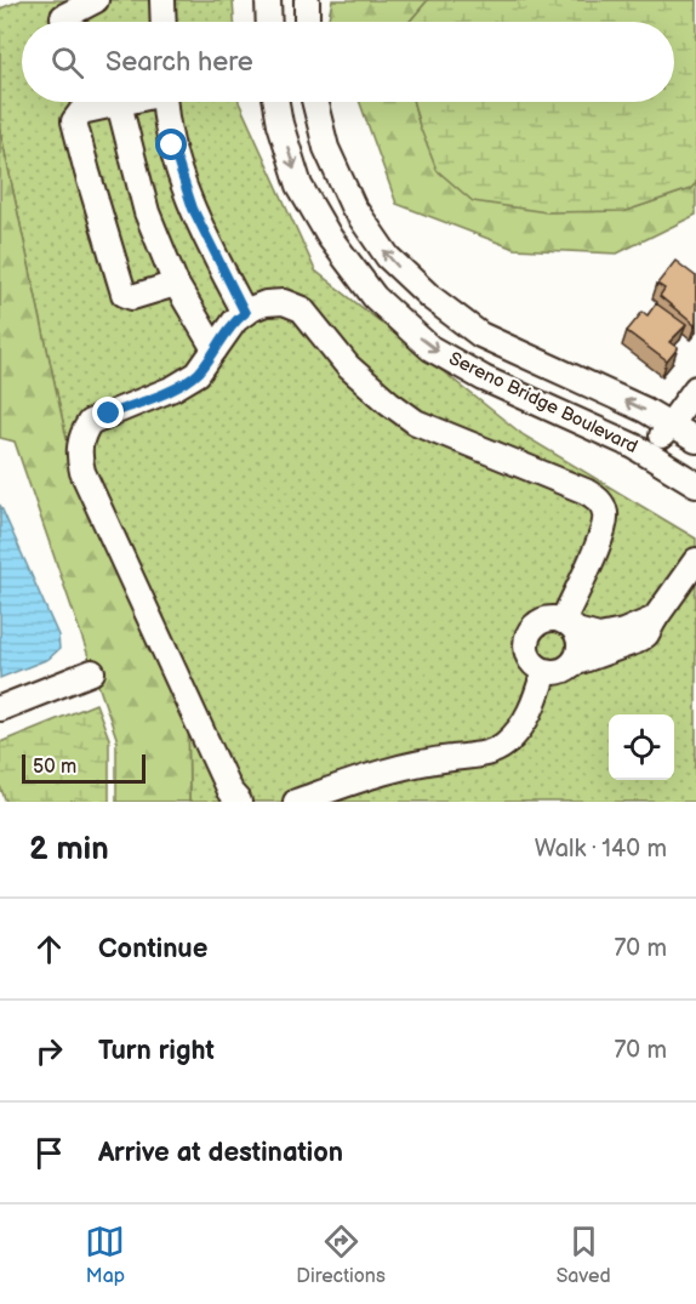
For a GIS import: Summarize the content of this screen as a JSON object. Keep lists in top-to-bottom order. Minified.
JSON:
{"streets":{"street":["Sereno Bridge Boulevard"]},"scale_bar":"50 m","page":{"search":"Search here","scale":"50 m","heading":["2 min","Walk · 140 m"],"list":[["Continue","70 m"],["Turn right","70 m"],"Arrive at destination"],"nav":["Map","Directions","Saved"]}}
